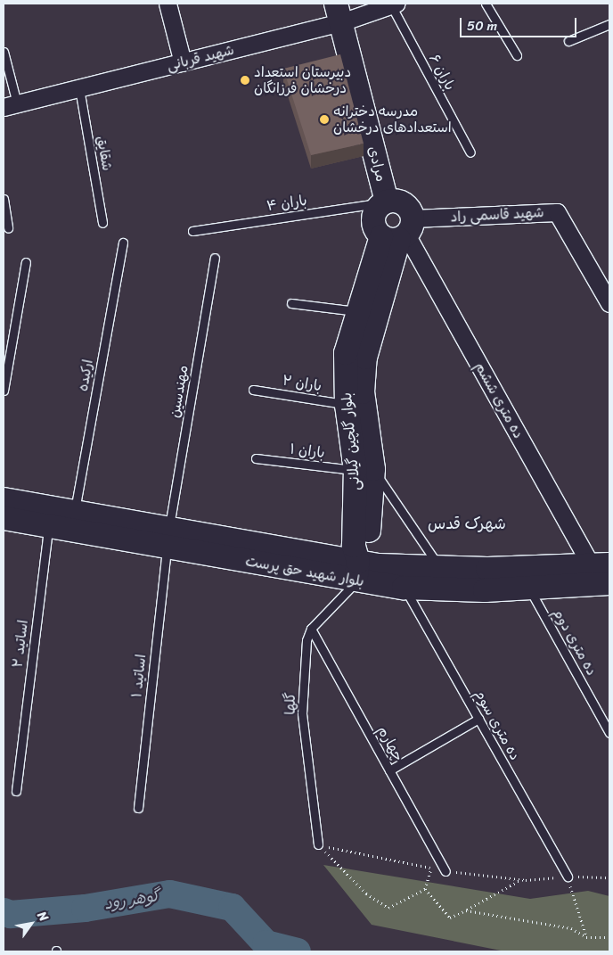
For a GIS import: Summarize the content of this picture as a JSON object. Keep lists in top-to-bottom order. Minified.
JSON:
{"streets":{"street":["شهید قربانی","مرادی","شهید قاسمی راد","ده متری ششم","بلوار گلچین گیلانی","بلوار شهید حق پرست"],"lane":["باران ۶","شقایق","باران ۴","ارکیده","باران ۲","مهندسین","باران ۱","ده متری دوم","اساتید ۲","اساتید ۱","گلها","ده متری سوم","چهارم"]},"crossings":[["شهید قربانی","باران ۶"],["شهید قربانی","شقایق"],["شهید قربانی","مرادی"],["مرادی","باران ۴"],["شهید قاسمی راد","ده متری ششم"],["شهید قاسمی راد","بلوار گلچین گیلانی"],["ارکیده","بلوار شهید حق پرست"],["باران ۲","بلوار گلچین گیلانی"],["مهندسین","بلوار شهید حق پرست"],["مهندسین","اساتید ۱"],["ده متری ششم","بلوار گلچین گیلانی"],["ده متری ششم","بلوار شهید حق پرست"],["بلوار گلچین گیلانی","باران ۱"],["بلوار گلچین گیلانی","بلوار شهید حق پرست"],["بلوار شهید حق پرست","ده متری دوم"],["بلوار شهید حق پرست","اساتید ۲"],["بلوار شهید حق پرست","اساتید ۱"],["بلوار شهید حق پرست","ده متری سوم"],["گلها","چهارم"]],"districts":["شهرک قدس"],"water":["گوهر رود"],"places":["دبیرستان استعداد درخشان فرزانگان","مدرسه دخترانه استعدادهای درخشان"],"scale_bar":"50 m","north":"top right"}
